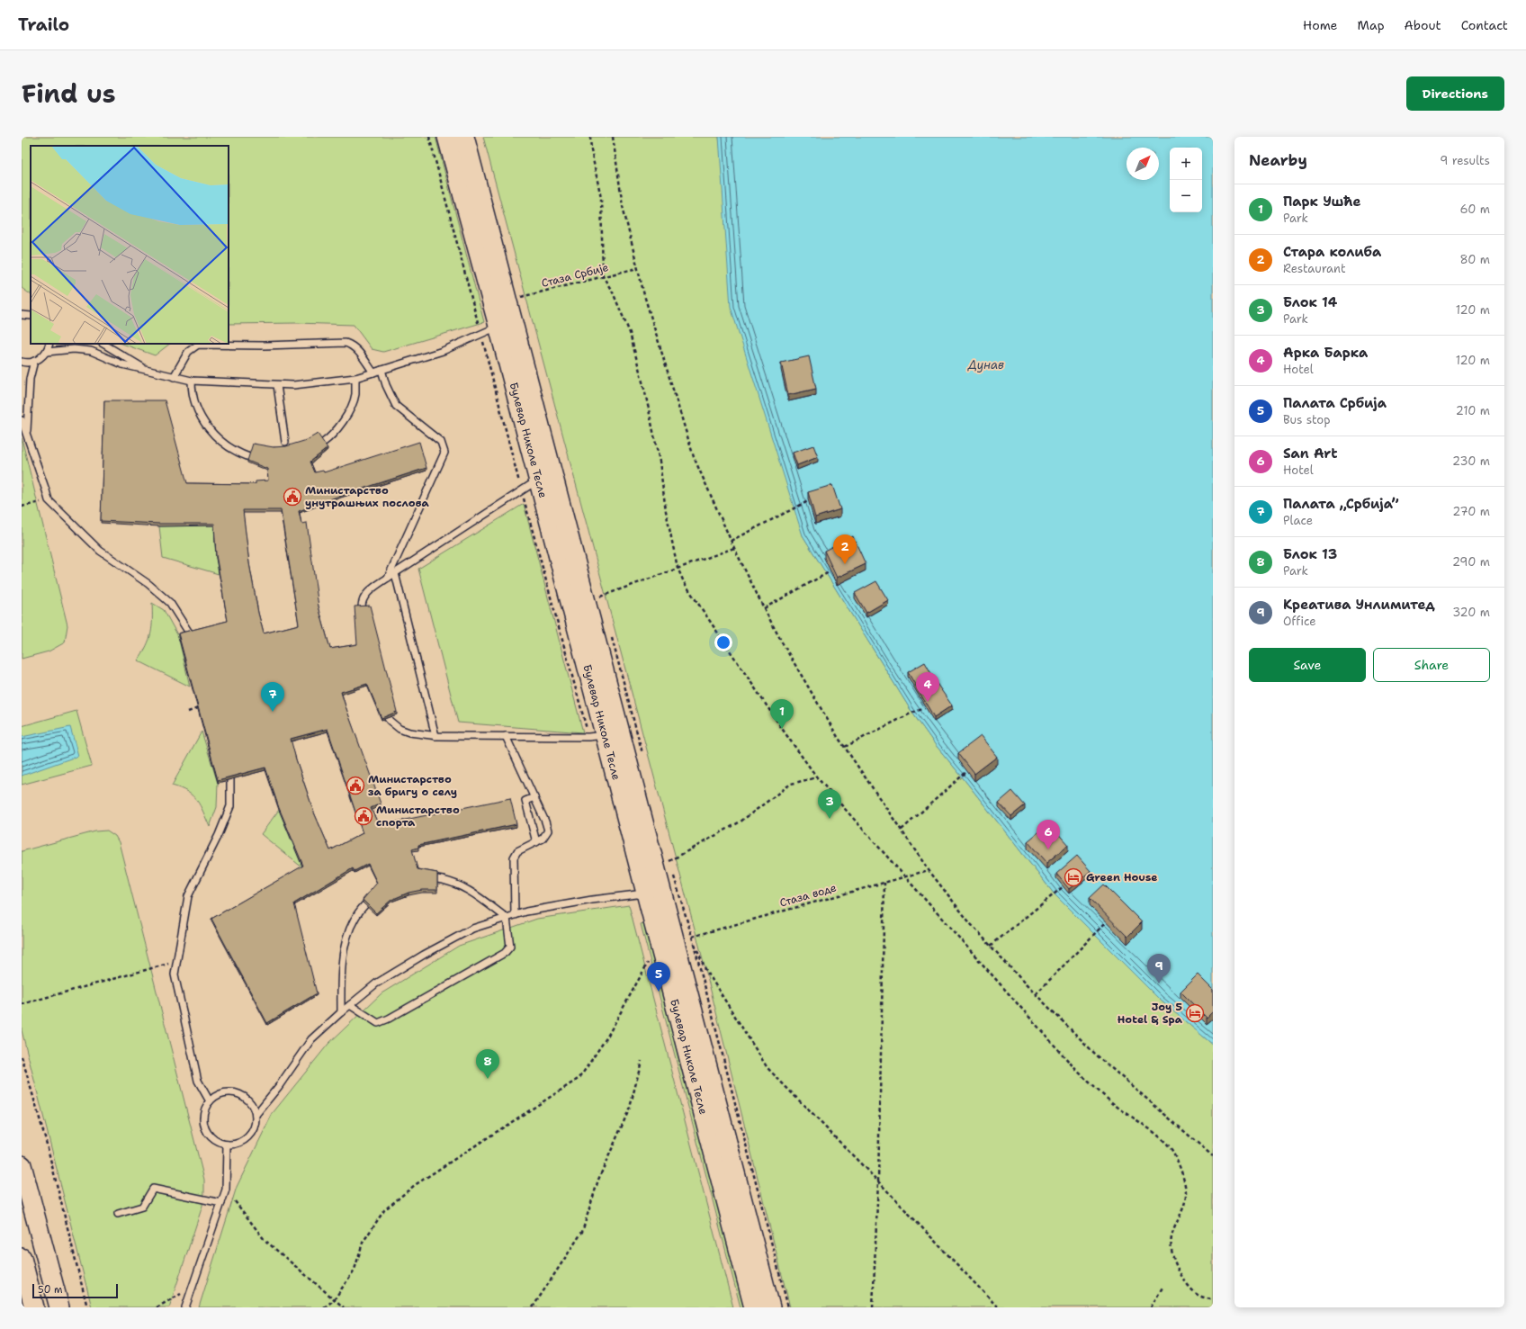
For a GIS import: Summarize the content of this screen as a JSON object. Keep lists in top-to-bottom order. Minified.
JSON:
{"streets":{"main road":["Булевар Николе Тесле"],"path":["Стаза Србије","Стаза воде"]},"water":["Дунав"],"places":{"public building":["Министарство унутрашњих послова","Министарство за бригу о селу","Министарство спорта"],"hotel":["Green House","Joy 5 Hotel & Spa"]},"scale_bar":"50 m","north":"top right","page":{"header":"Trailo","nav":["Home","Map","About","Contact"],"title":"Find us","buttons":["Directions",["Save","Share"]],"heading":["Nearby","9 results"],"map_buttons":["+","−"],"list":[{"mark":"1","name":"Парк Ушће","note":"Park","value":"60 m"},{"mark":"2","name":"Стара колиба","note":"Restaurant","value":"80 m"},{"mark":"3","name":"Блок 14","note":"Park","value":"120 m"},{"mark":"4","name":"Арка Барка","note":"Hotel","value":"120 m"},{"mark":"5","name":"Палата Србија","note":"Bus stop","value":"210 m"},{"mark":"6","name":"San Art","note":"Hotel","value":"230 m"},{"mark":"7","name":"Палата „Србија”","note":"Place","value":"270 m"},{"mark":"8","name":"Блок 13","note":"Park","value":"290 m"},{"mark":"9","name":"Креатива Унлимитед","note":"Office","value":"320 m"}],"pins":["2","4","7","1","3","6","9","5","8"],"scale":"50 m"}}
